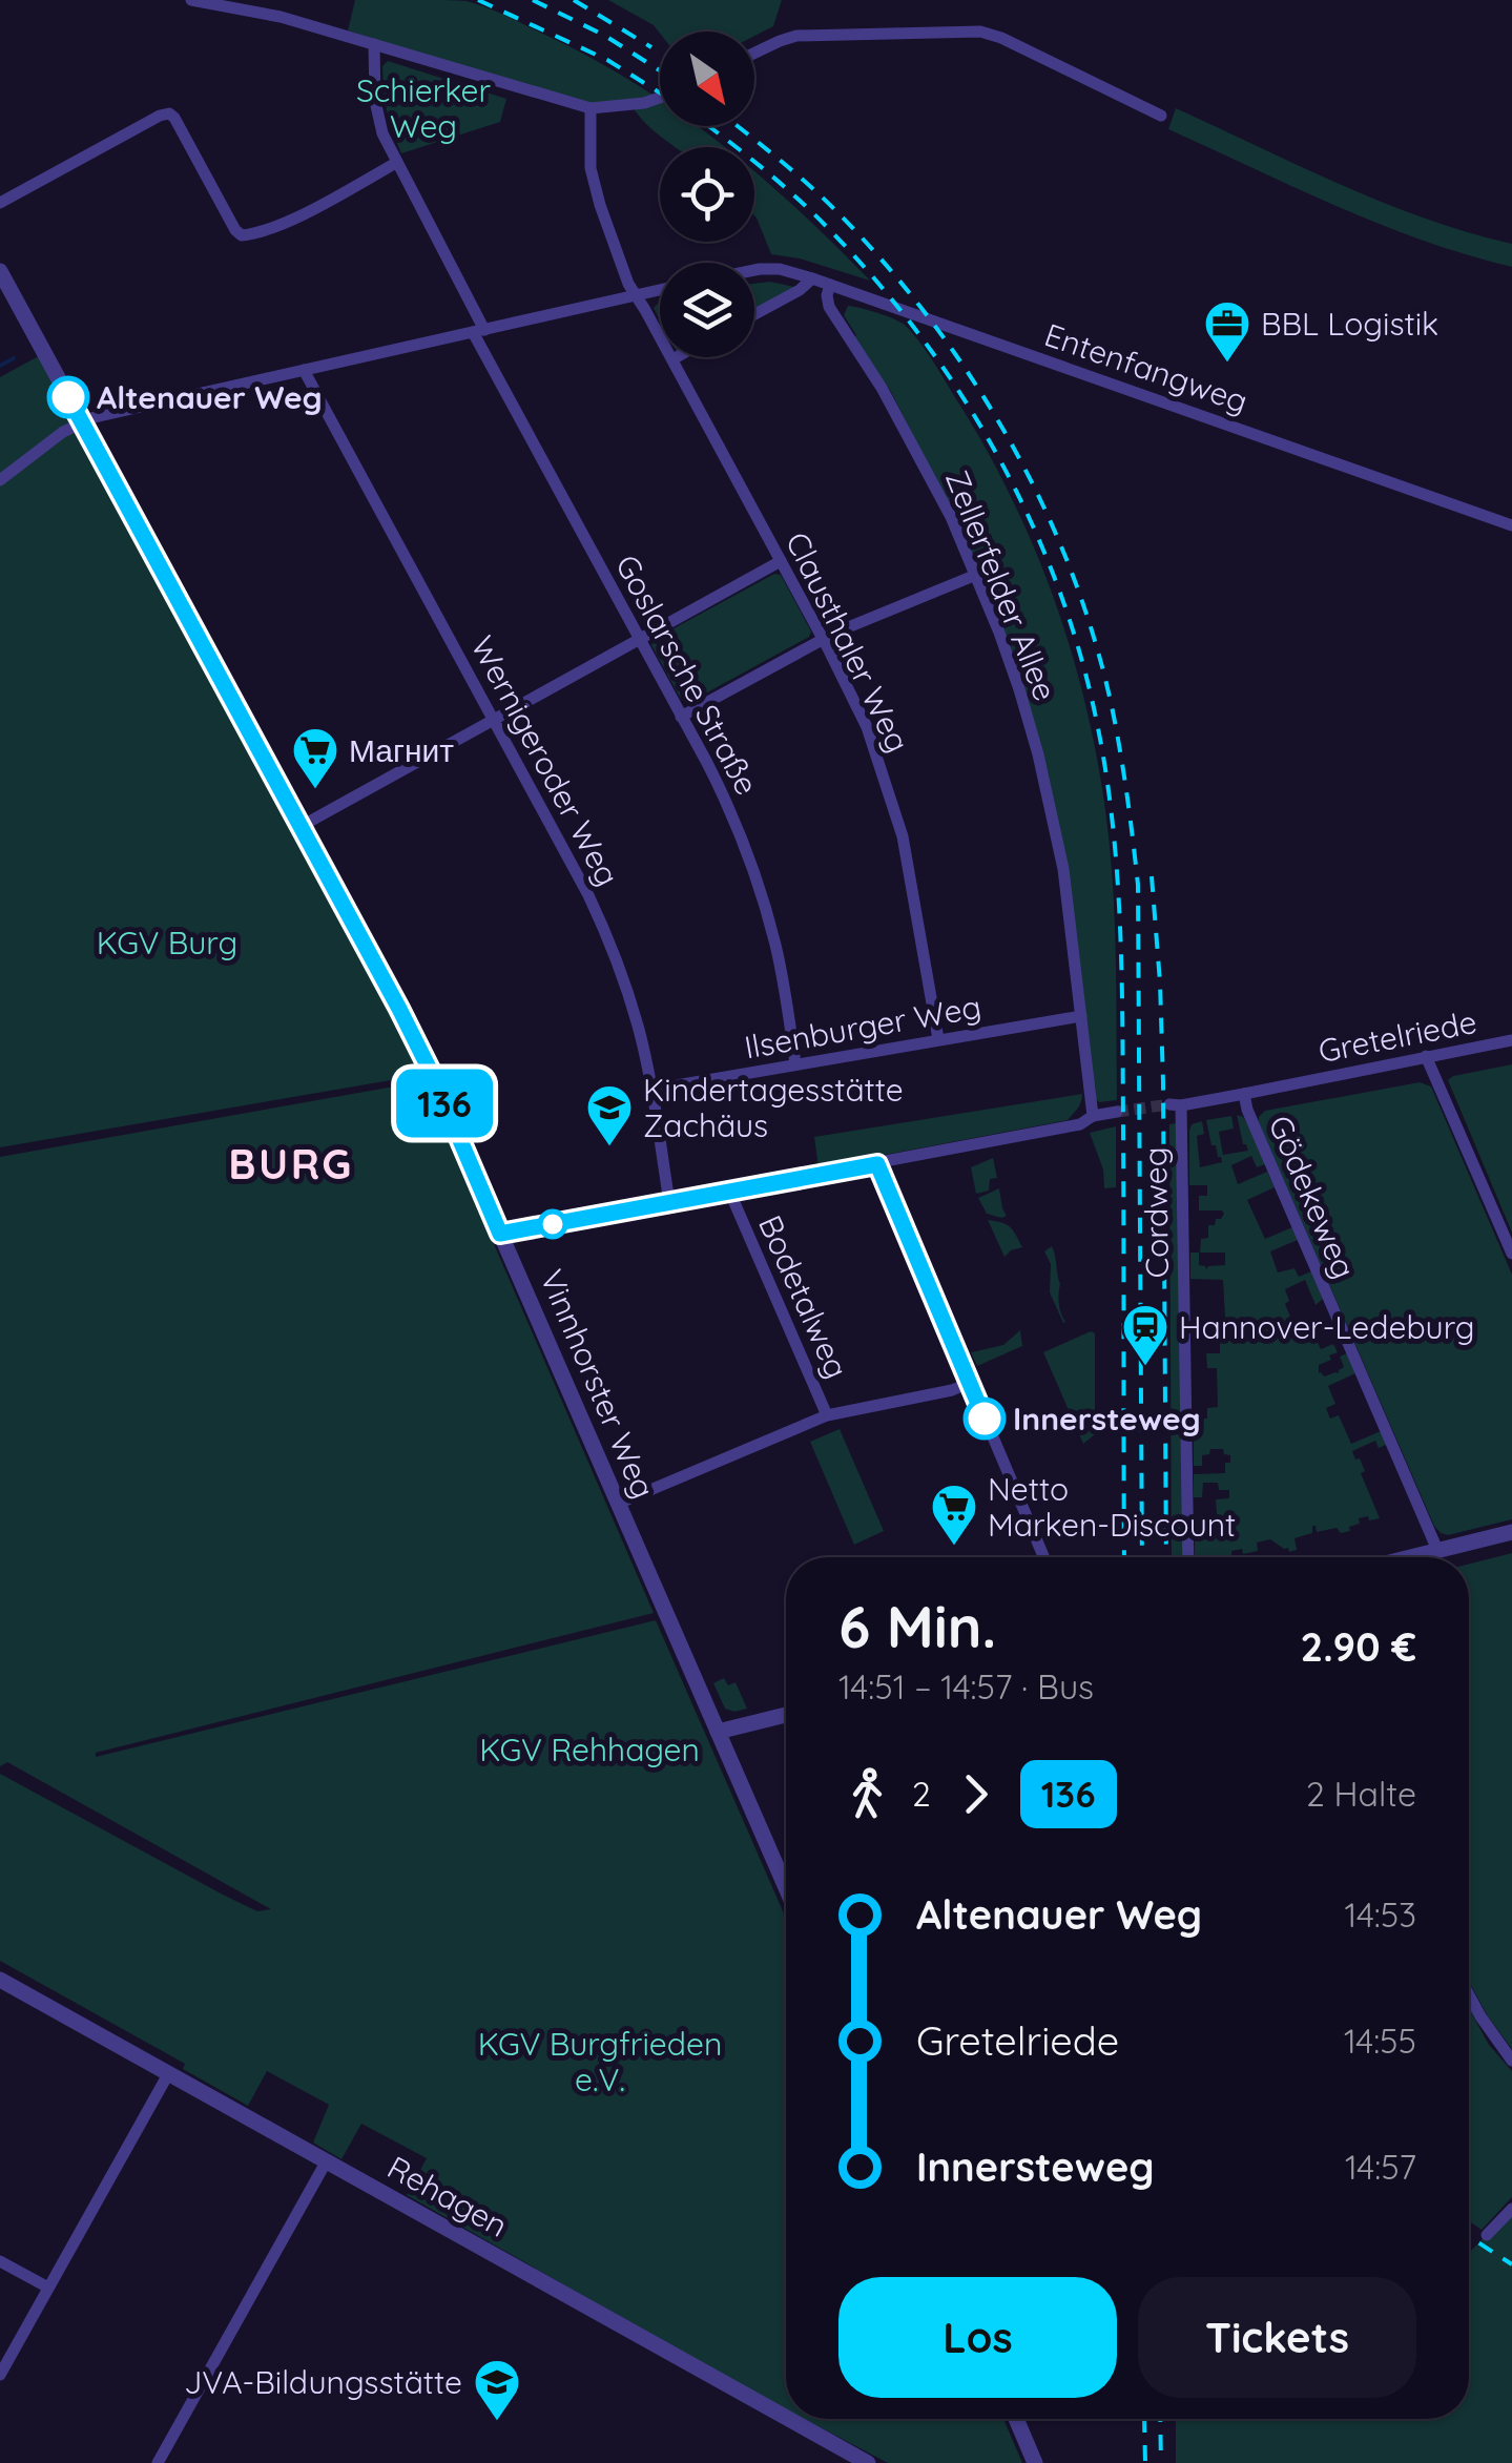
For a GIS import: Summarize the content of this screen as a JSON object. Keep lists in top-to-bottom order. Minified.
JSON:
{"streets":{"street":["Entenfangweg","Zellerfelder Allee","Clausthaler Weg","Goslarsche Straße","Wernigeroder Weg","Ilsenburger Weg","Gretelriede","Gödekeweg","Cordweg","Bodetalweg","Vinnhorster Weg","Rehagen"]},"crossings":[["Entenfangweg","Zellerfelder Allee"],["Zellerfelder Allee","Ilsenburger Weg"],["Clausthaler Weg","Ilsenburger Weg"],["Goslarsche Straße","Ilsenburger Weg"],["Wernigeroder Weg","Ilsenburger Weg"],["Gretelriede","Gödekeweg"],["Gretelriede","Cordweg"]],"districts":["BURG"],"parks":["Schierker Weg","KGV Burg","KGV Rehhagen","KGV Burgfrieden e.V."],"places":{"office":["BBL Logistik"],"other":["Altenauer Weg","Innersteweg"],"supermarket":["Магнит","Netto Marken-Discount"],"school or university":["Kindertagesstätte Zachäus","JVA-Bildungsstätte"],"station":["Hannover-Ledeburg"]},"lines":["bus line 136"],"north":"bottom right","page":{"on_map":"136","heading":["6 Min.","14:51 – 14:57 · Bus","2.90 €"],"legs":["2","136","2 Halte"],"list":[{"name":"Altenauer Weg","value":"14:53"},{"name":"Gretelriede","value":"14:55"},{"name":"Innersteweg","value":"14:57"}],"buttons":["Los","Tickets"]}}
